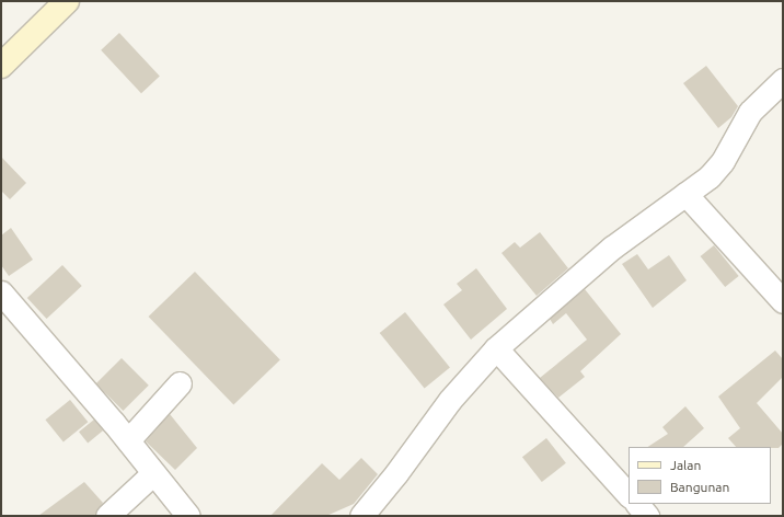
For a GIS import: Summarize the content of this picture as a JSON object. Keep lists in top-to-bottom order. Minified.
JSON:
{"legend":["Jalan","Bangunan"]}
